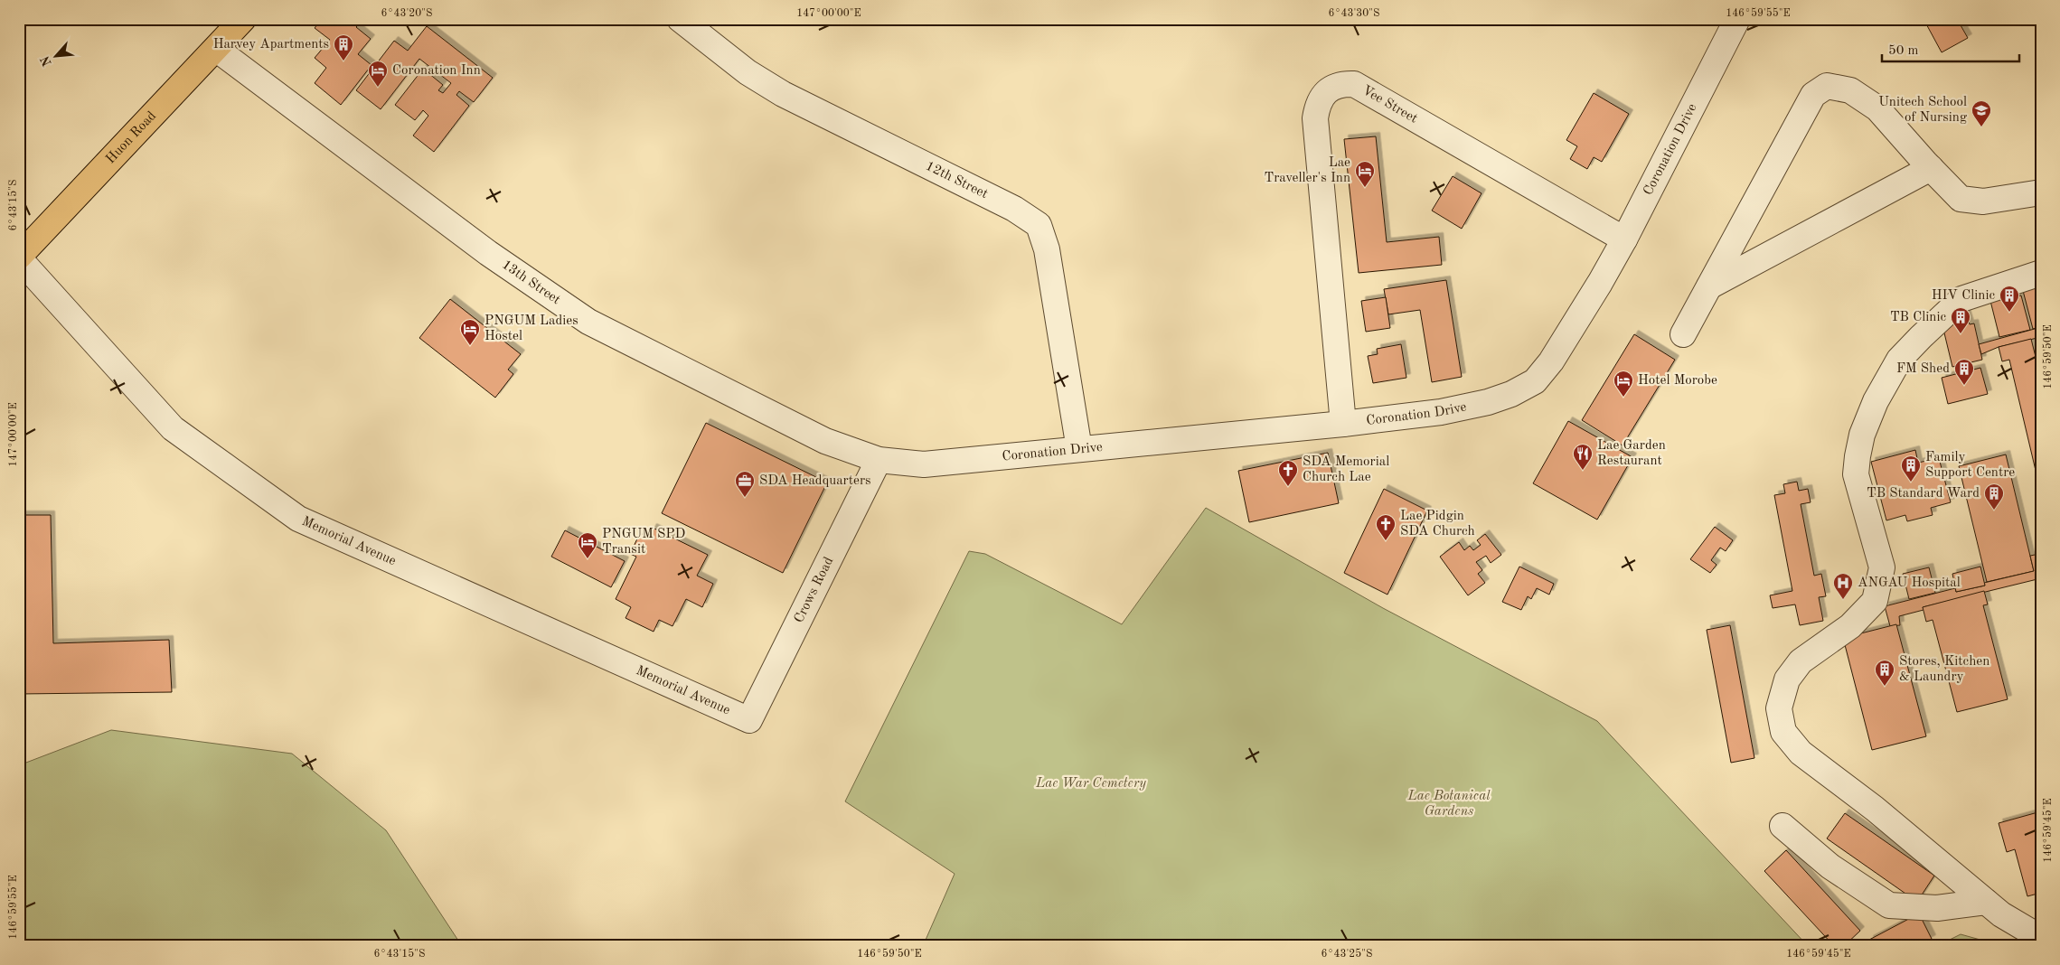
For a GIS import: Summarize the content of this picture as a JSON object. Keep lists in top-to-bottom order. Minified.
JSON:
{"streets":{"main road":["Huon Road"],"street":["Vee Street","Coronation Drive","12th Street","13th Street","Memorial Avenue","Crows Road"]},"crossings":[["Vee Street","Coronation Drive"],["Huon Road","13th Street"],["Huon Road","Memorial Avenue"],["Coronation Drive","12th Street"],["Coronation Drive","13th Street"],["Coronation Drive","Crows Road"],["13th Street","Crows Road"],["Memorial Avenue","Crows Road"]],"parks":["Lae War Cemetery","Lae Botanical Gardens"],"places":{"building":["Harvey Apartments","HIV Clinic","TB Clinic","FM Shed","Family Support Centre","TB Standard Ward","Stores, Kitchen & Laundry"],"hotel":["Coronation Inn","Lae Traveller's Inn","PNGUM Ladies Hostel","Hotel Morobe","PNGUM SPD Transit"],"school or university":["Unitech School of Nursing"],"restaurant":["Lae Garden Restaurant"],"church":["SDA Memorial Church Lae","Lae Pidgin SDA Church"],"office":["SDA Headquarters"],"hospital":["ANGAU Hospital"]},"scale_bar":"50 m","north":"bottom left","coordinates":["6°43'20\"S","147°00'00\"E","6°43'30\"S","146°59'55\"E","6°43'15\"S","146°59'50\"E","146°59'45\"E","6°43'25\"S"]}
